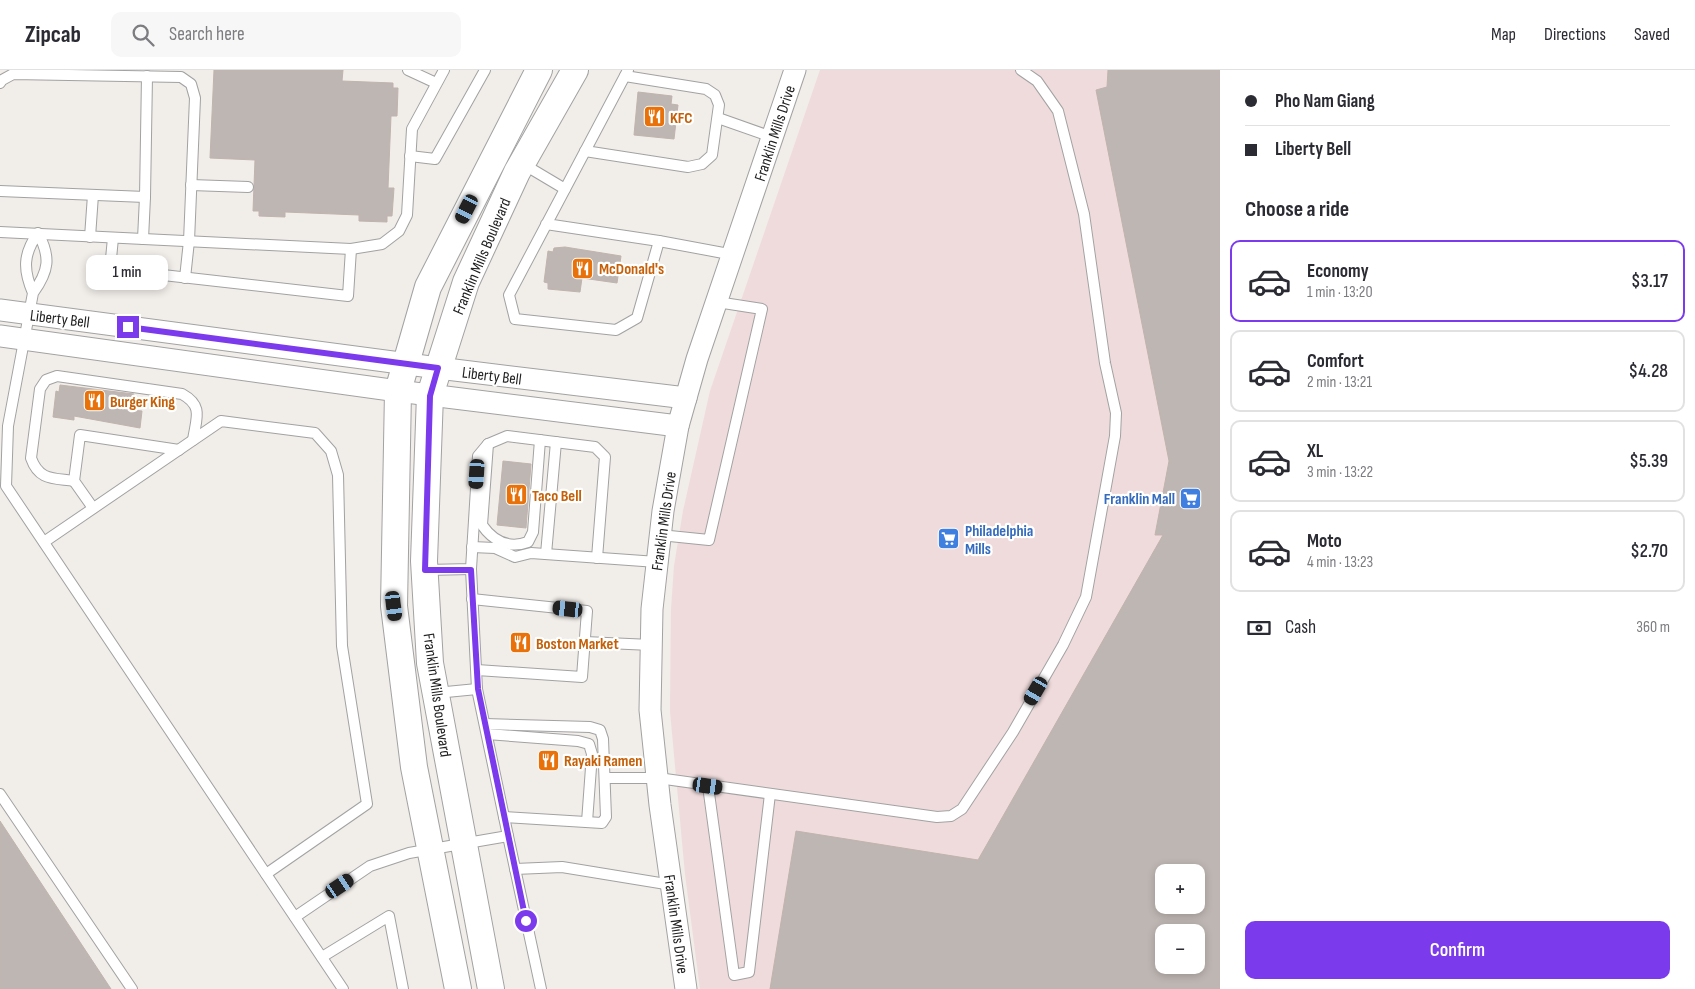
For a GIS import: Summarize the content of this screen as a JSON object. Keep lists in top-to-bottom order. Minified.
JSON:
{"streets":{"street":["Franklin Mills Drive","Franklin Mills Boulevard","Liberty Bell"]},"crossings":[["Franklin Mills Drive","Liberty Bell"],["Franklin Mills Boulevard","Liberty Bell"]],"places":{"restaurant":["KFC","McDonald's","Burger King","Taco Bell","Boston Market","Rayaki Ramen"],"supermarket":["Franklin Mall","Philadelphia Mills"]},"page":{"header":"Zipcab","search":"Search here","nav":["Map","Directions","Saved"],"banner":["Pho Nam Giang","Liberty Bell"],"heading":"Choose a ride","list":[{"name":"Economy","note":"1 min · 13:20","value":"$3.17"},{"name":"Comfort","note":"2 min · 13:21","value":"$4.28"},{"name":"XL","note":"3 min · 13:22","value":"$5.39"},{"name":"Moto","note":"4 min · 13:23","value":"$2.70"}],"bubble":"1 min","pay":["Cash","360 m"],"map_buttons":["+","−"],"buttons":"Confirm"}}
